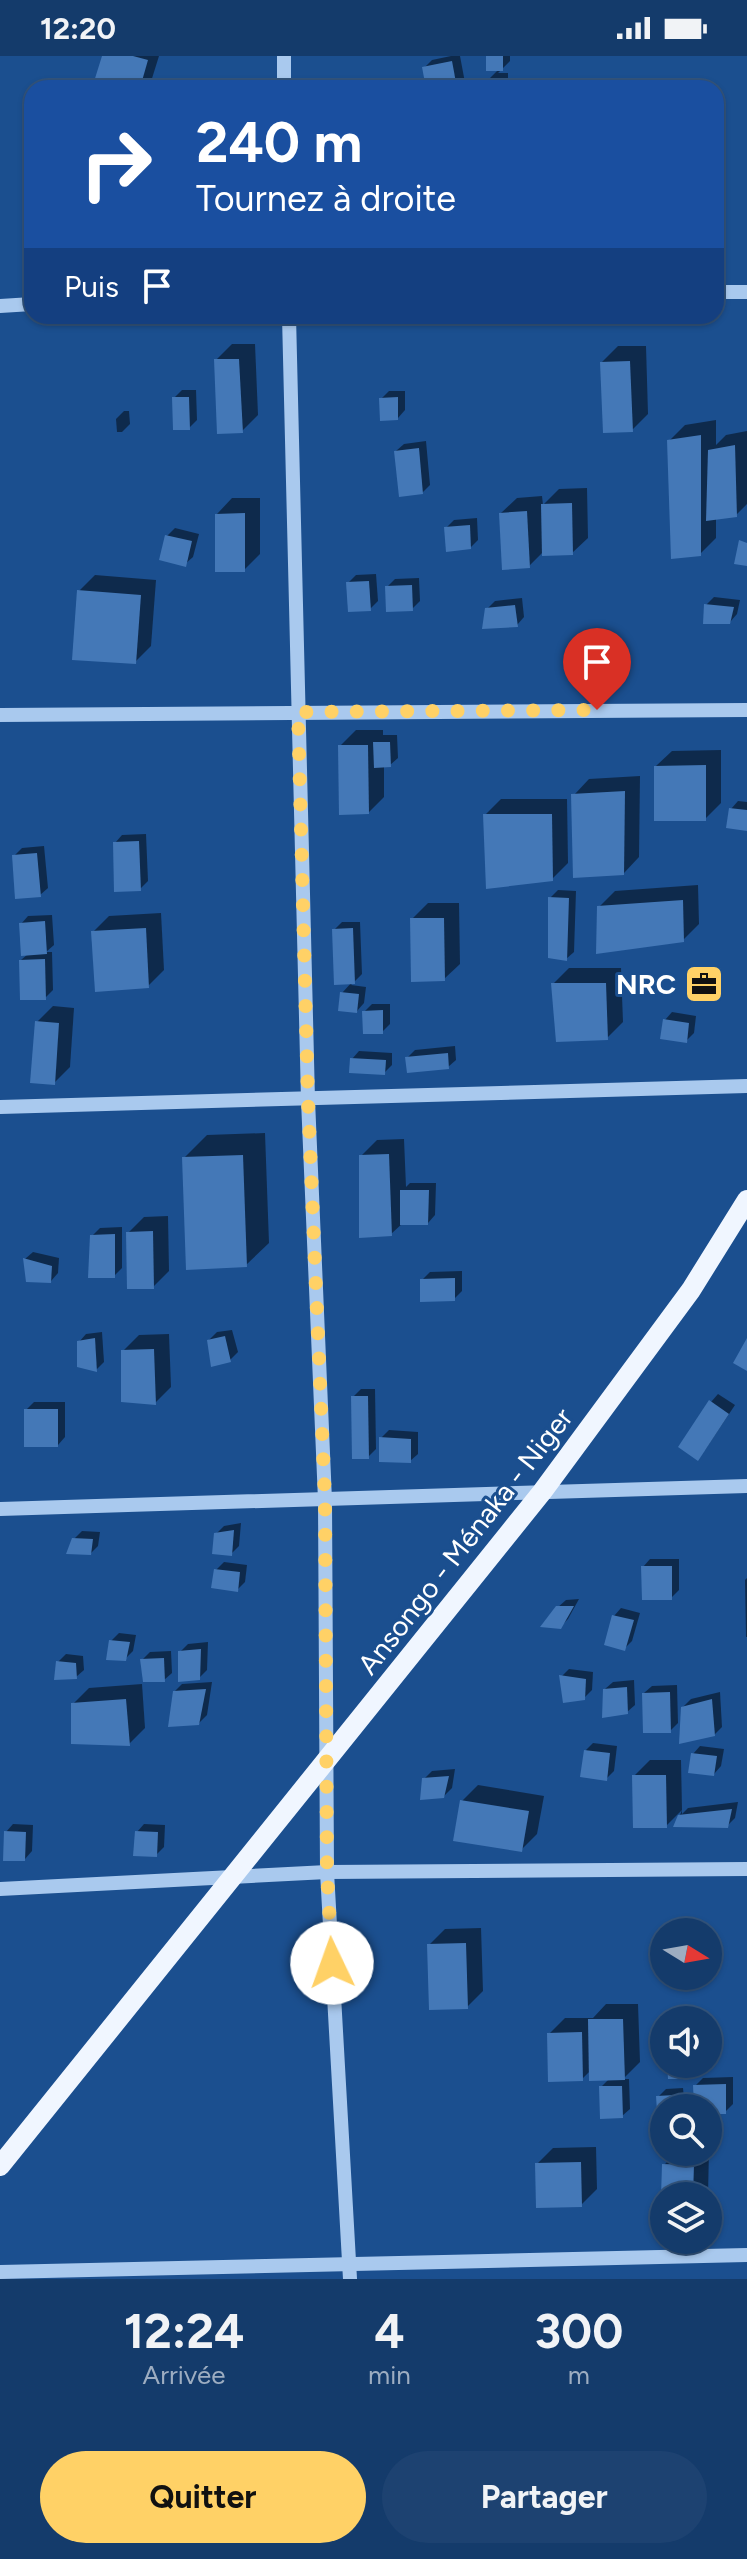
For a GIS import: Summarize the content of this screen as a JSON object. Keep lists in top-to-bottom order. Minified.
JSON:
{"streets":{"main road":["Ansongo - Ménaka - Niger"]},"places":{"office":["NRC"]},"north":"right","page":{"status":"12:20","turn":["240 m","Tournez à droite"],"then":"Puis","eta":["12:24","Arrivée","4","min","300","m"],"buttons":["Quitter","Partager"]}}
